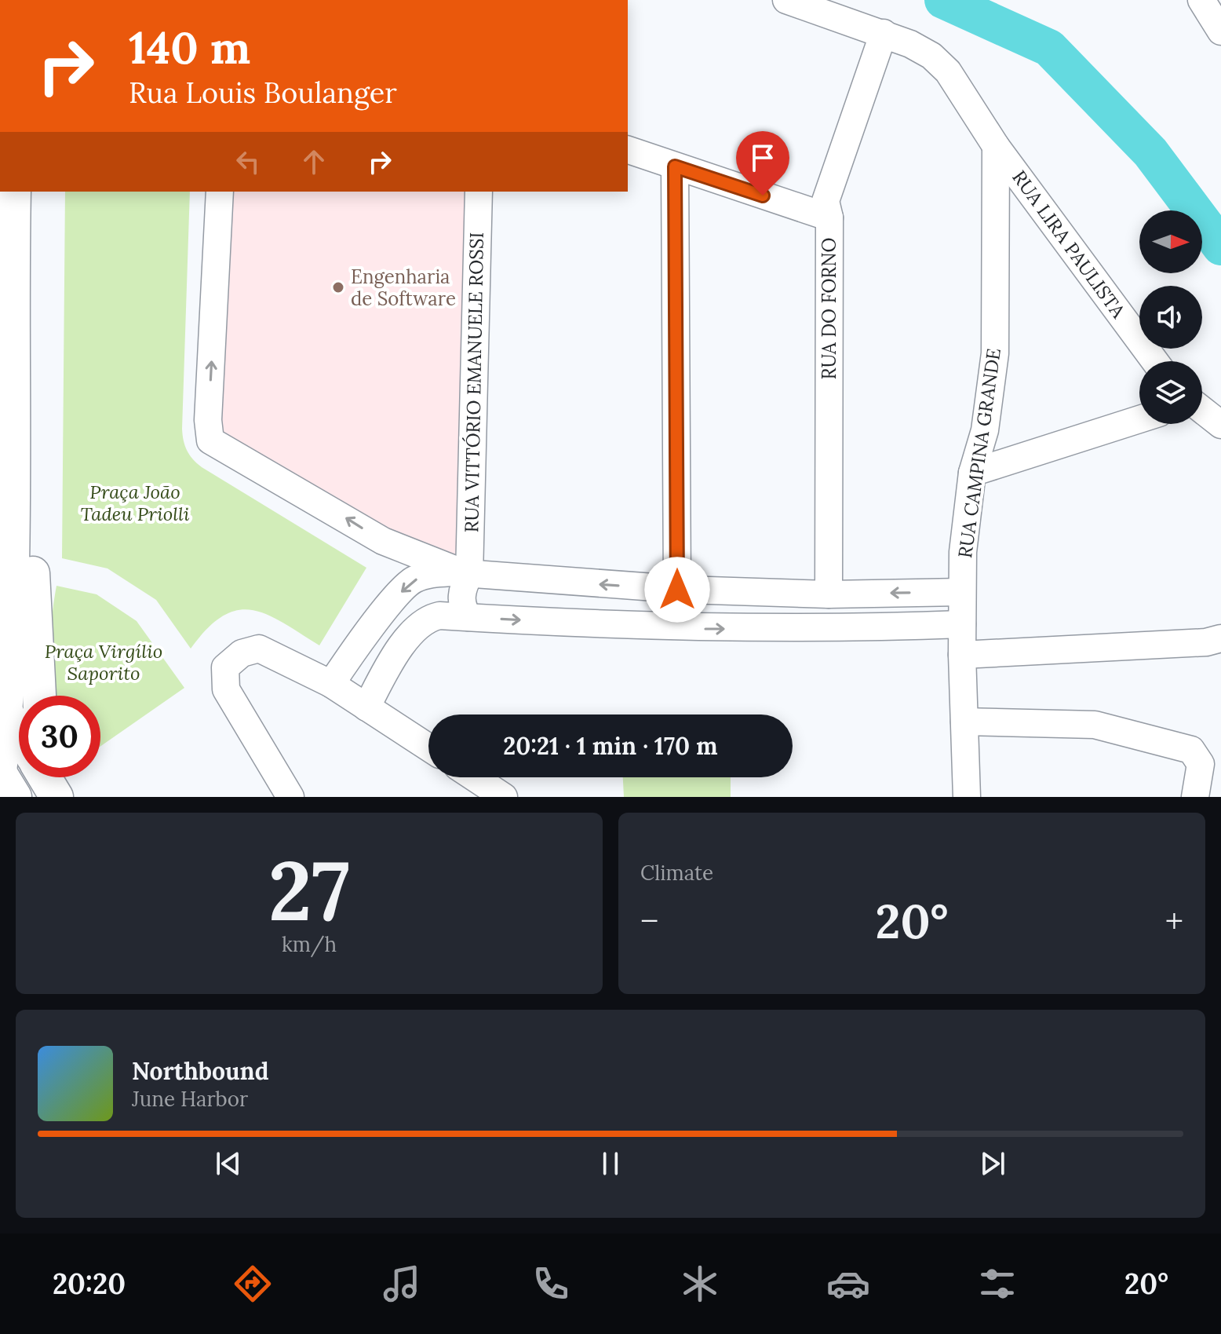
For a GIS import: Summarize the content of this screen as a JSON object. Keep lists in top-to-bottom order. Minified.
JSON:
{"streets":{"street":["RUA LIRA PAULISTA","RUA DO FORNO","RUA VITTÓRIO EMANUELE ROSSI","RUA CAMPINA GRANDE"]},"crossings":[["RUA LIRA PAULISTA","RUA DO FORNO"],["RUA LIRA PAULISTA","RUA CAMPINA GRANDE"]],"parks":["Praça João Tadeu Priolli","Praça Virgílio Saporito"],"places":["Engenharia de Software"],"north":"right","page":{"turn":["140 m","Rua Louis Boulanger"],"limit":"30","trip":"20:21 · 1 min · 170 m","tile":[["27","km/h"],"Climate"],"heat":["−","20°","+"],"song":["Northbound","June Harbor"],"tabs":["20:20","20°"]}}
